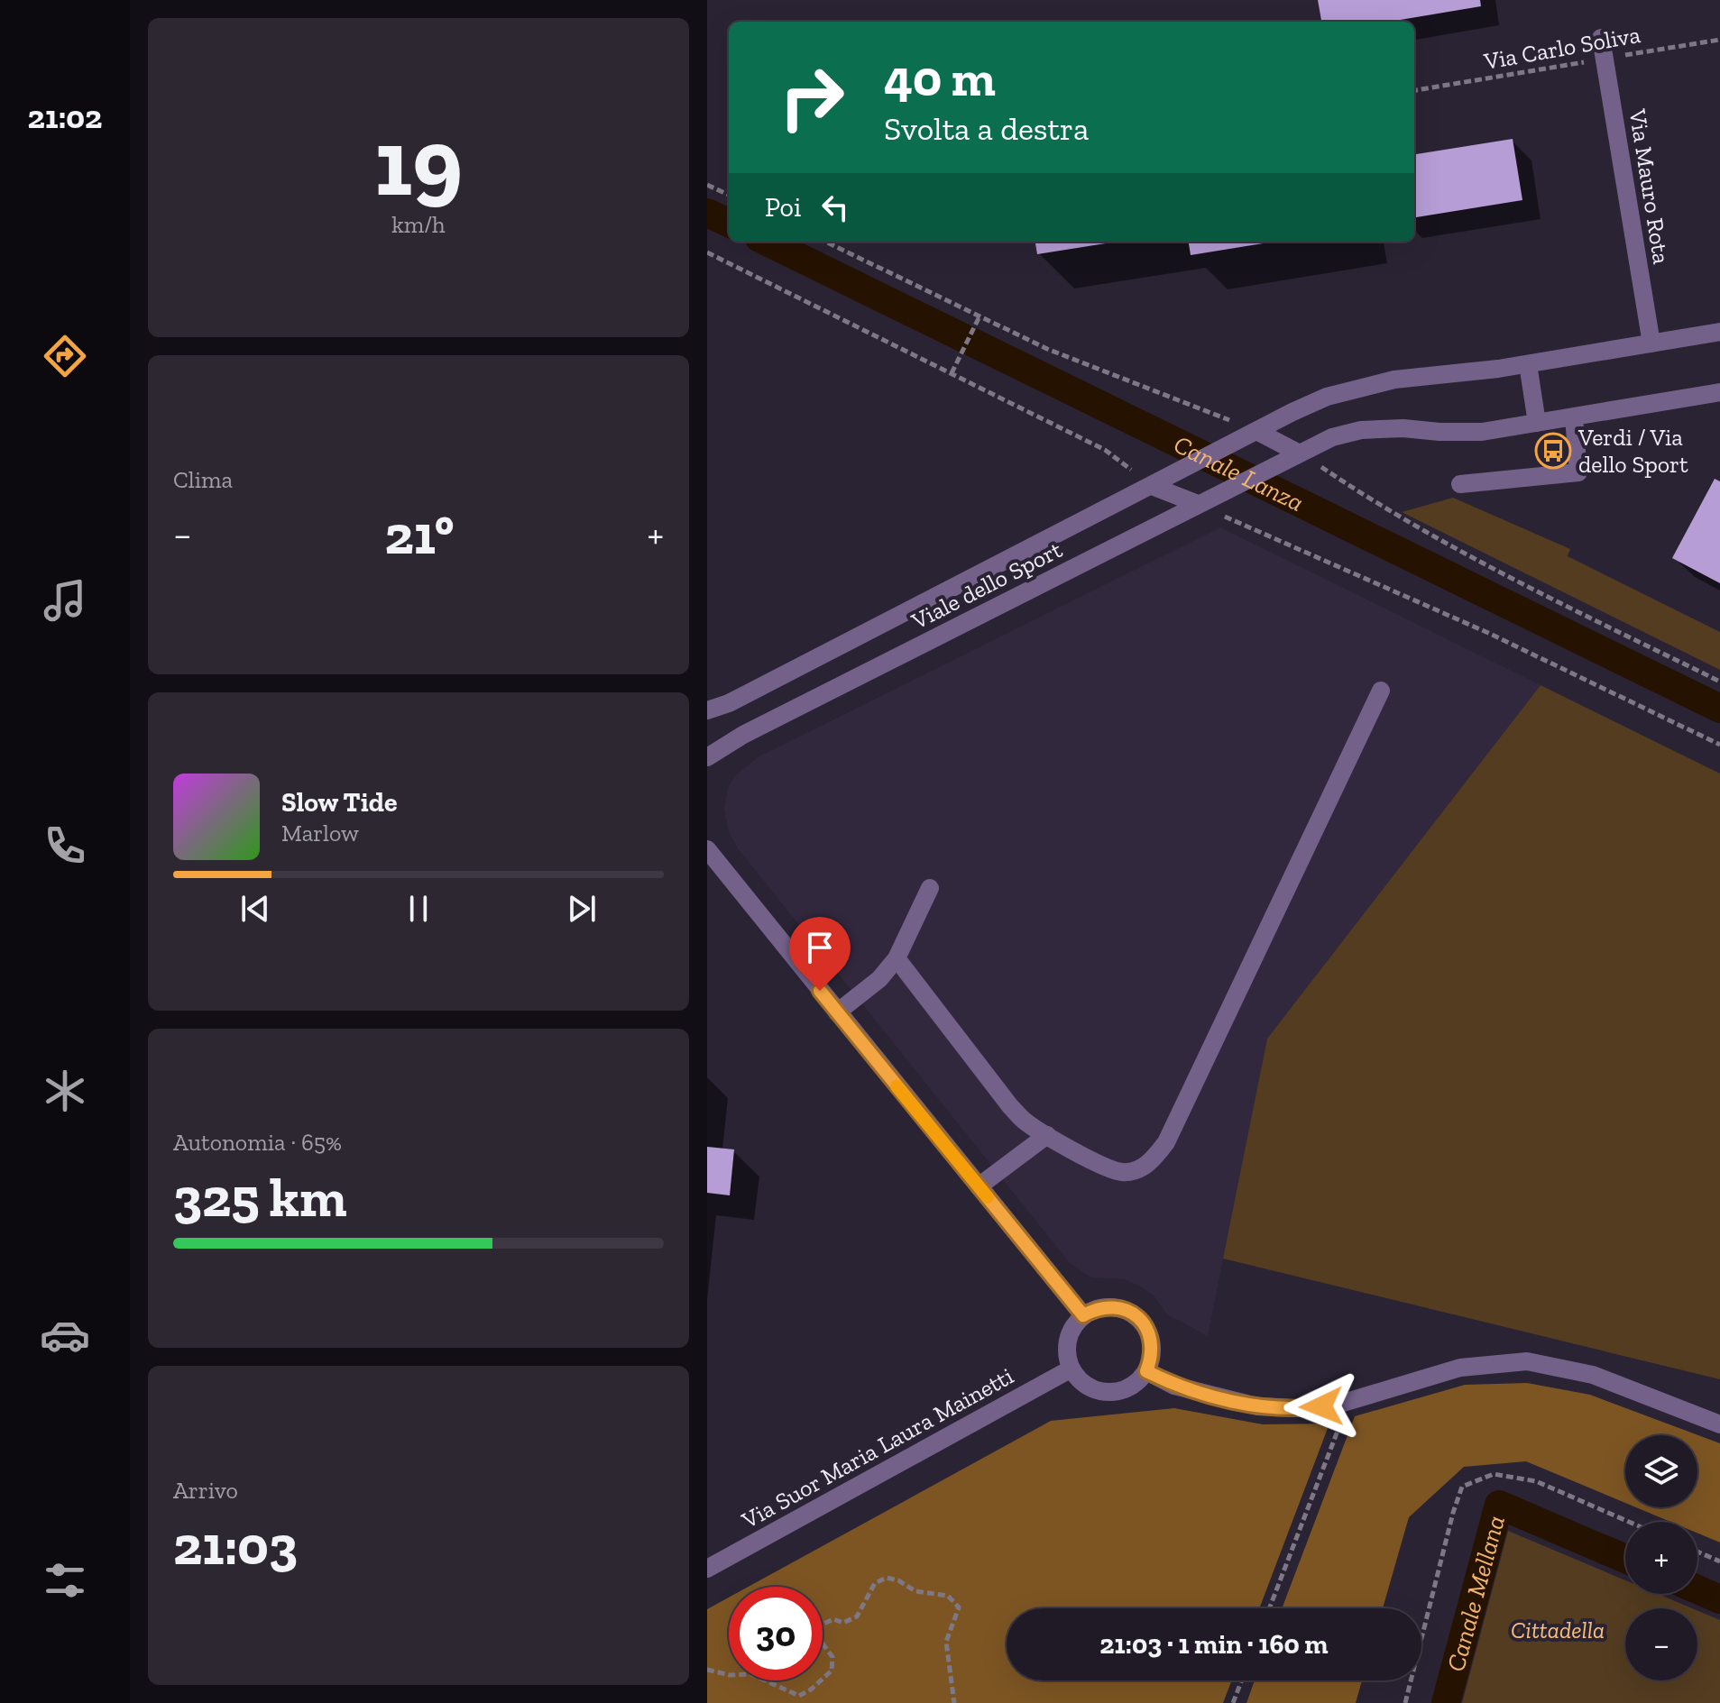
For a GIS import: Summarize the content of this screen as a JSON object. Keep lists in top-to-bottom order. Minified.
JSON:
{"streets":{"street":["Via Mauro Rota","Viale dello Sport","Via Suor Maria Laura Mainetti"],"path":["Via Carlo Soliva"]},"crossings":[["Via Carlo Soliva","Via Mauro Rota"],["Via Mauro Rota","Viale dello Sport"]],"water":["Canale Lanza","Canale Mellana"],"parks":["Cittadella"],"places":{"bus stop":["Verdi / Via dello Sport"]},"page":{"tabs":"21:02","tile":[["19","km/h"],"Clima",["Autonomia · 65%","325 km"],["Arrivo","21:03"]],"turn":["40 m","Svolta a destra"],"then":"Poi","heat":["−","21°","+"],"song":["Slow Tide","Marlow"],"map_buttons":["+","−"],"limit":"30","trip":"21:03 · 1 min · 160 m"}}
